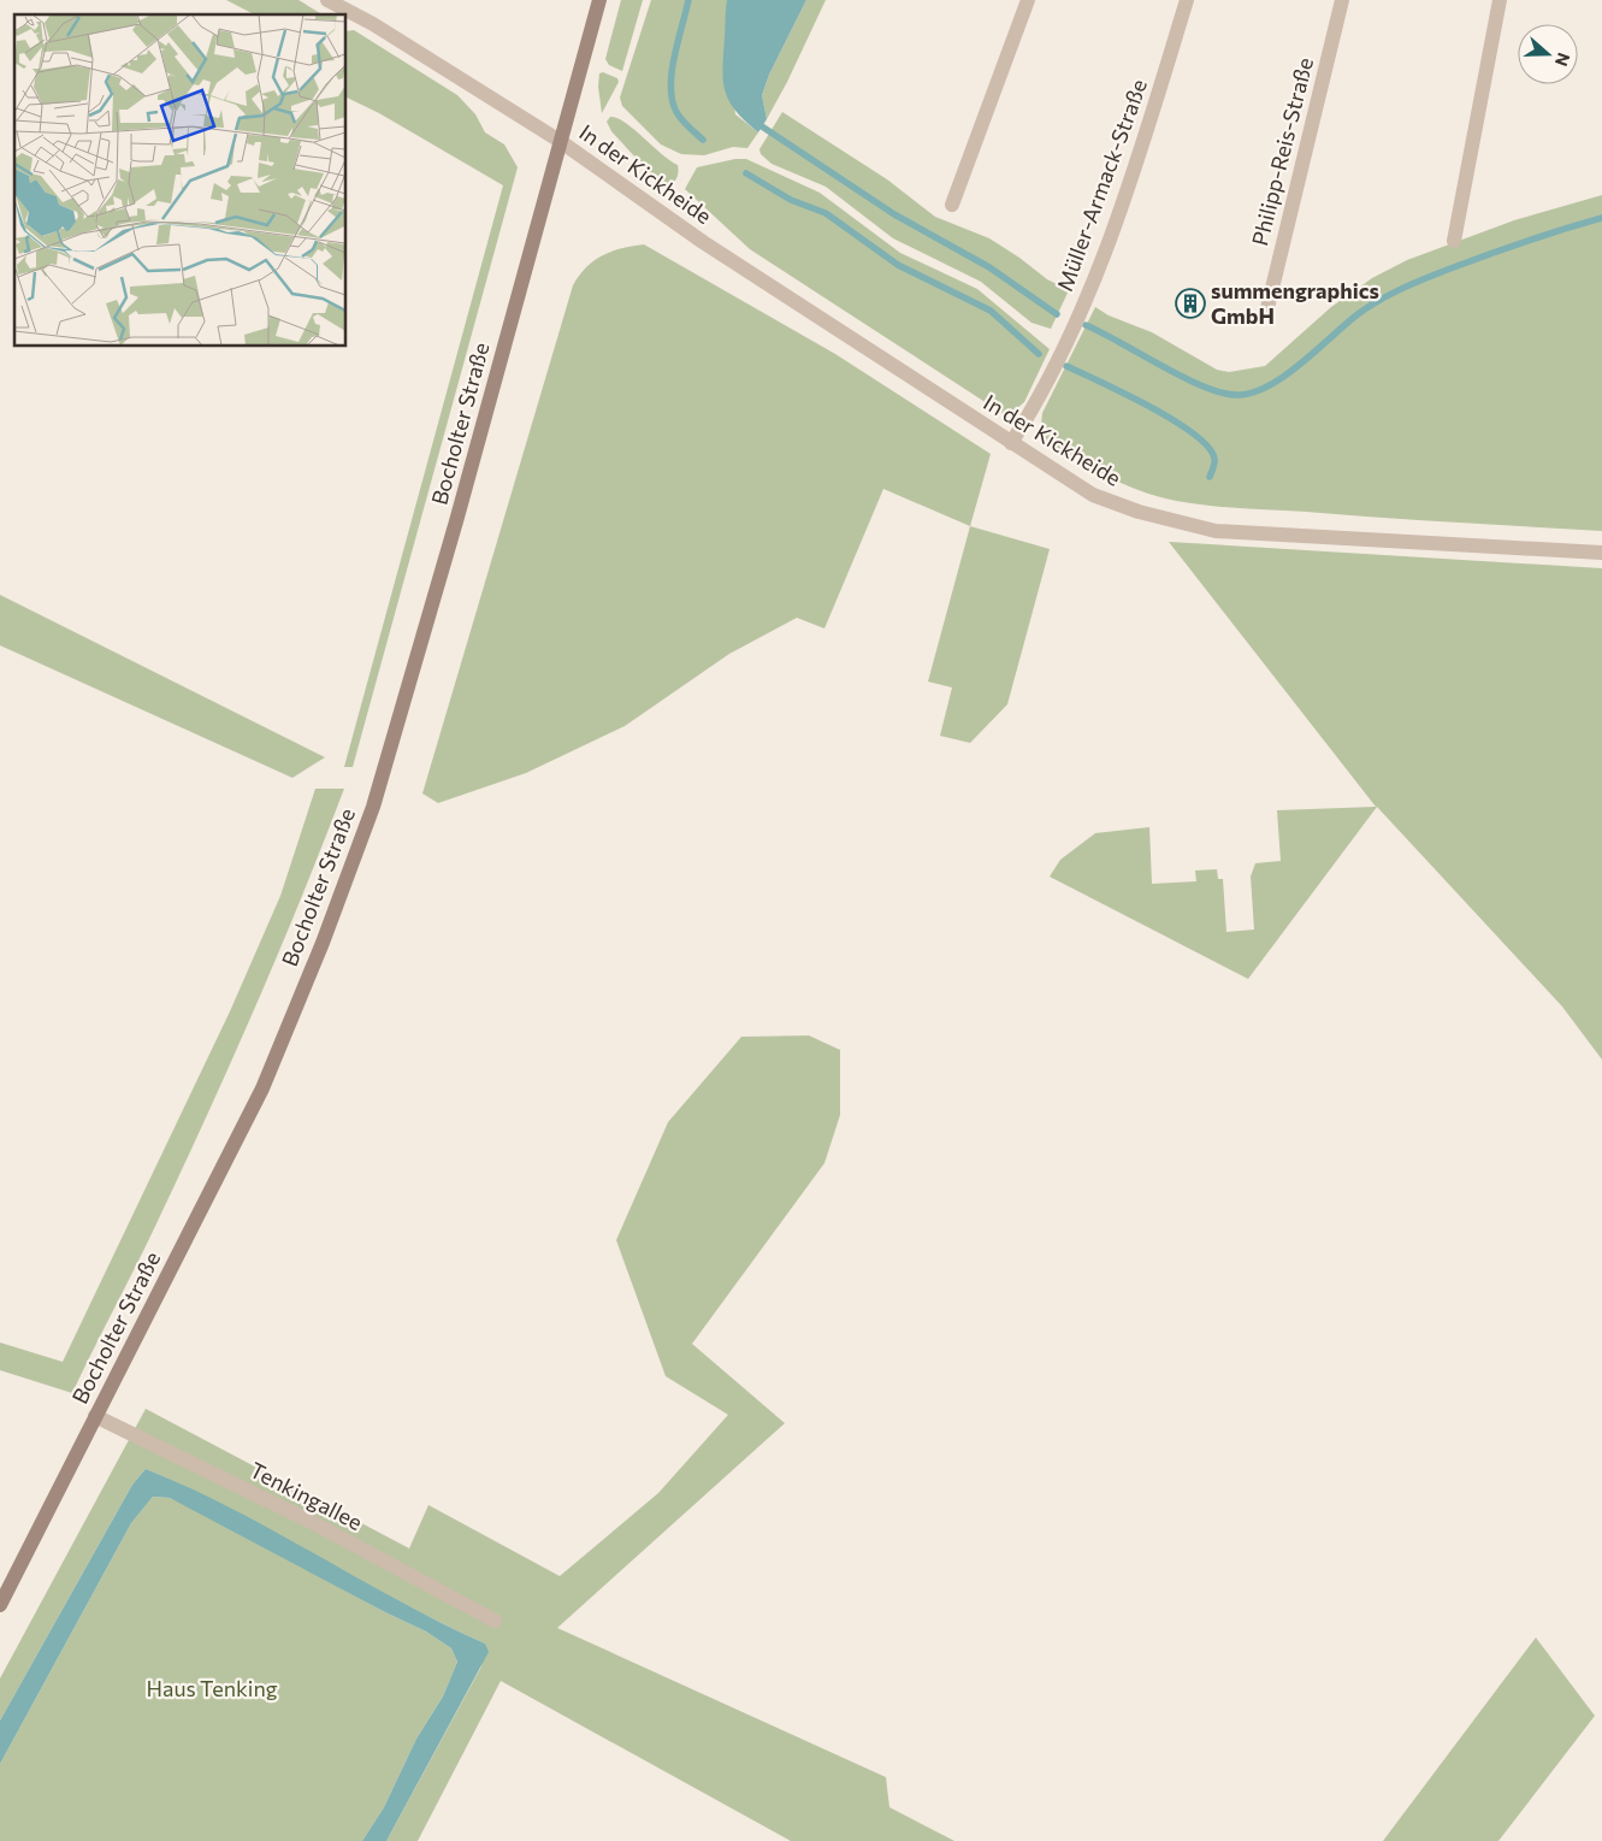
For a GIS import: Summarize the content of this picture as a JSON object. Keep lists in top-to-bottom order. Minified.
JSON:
{"streets":{"main road":["Bocholter Straße"],"street":["Philipp-Reis-Straße","In der Kickheide","Müller-Armack-Straße","Tenkingallee"]},"crossings":[["In der Kickheide","Müller-Armack-Straße"],["In der Kickheide","Bocholter Straße"],["Bocholter Straße","Tenkingallee"]],"parks":["Haus Tenking"],"places":{"building":["summengraphics GmbH"]},"north":"right"}
